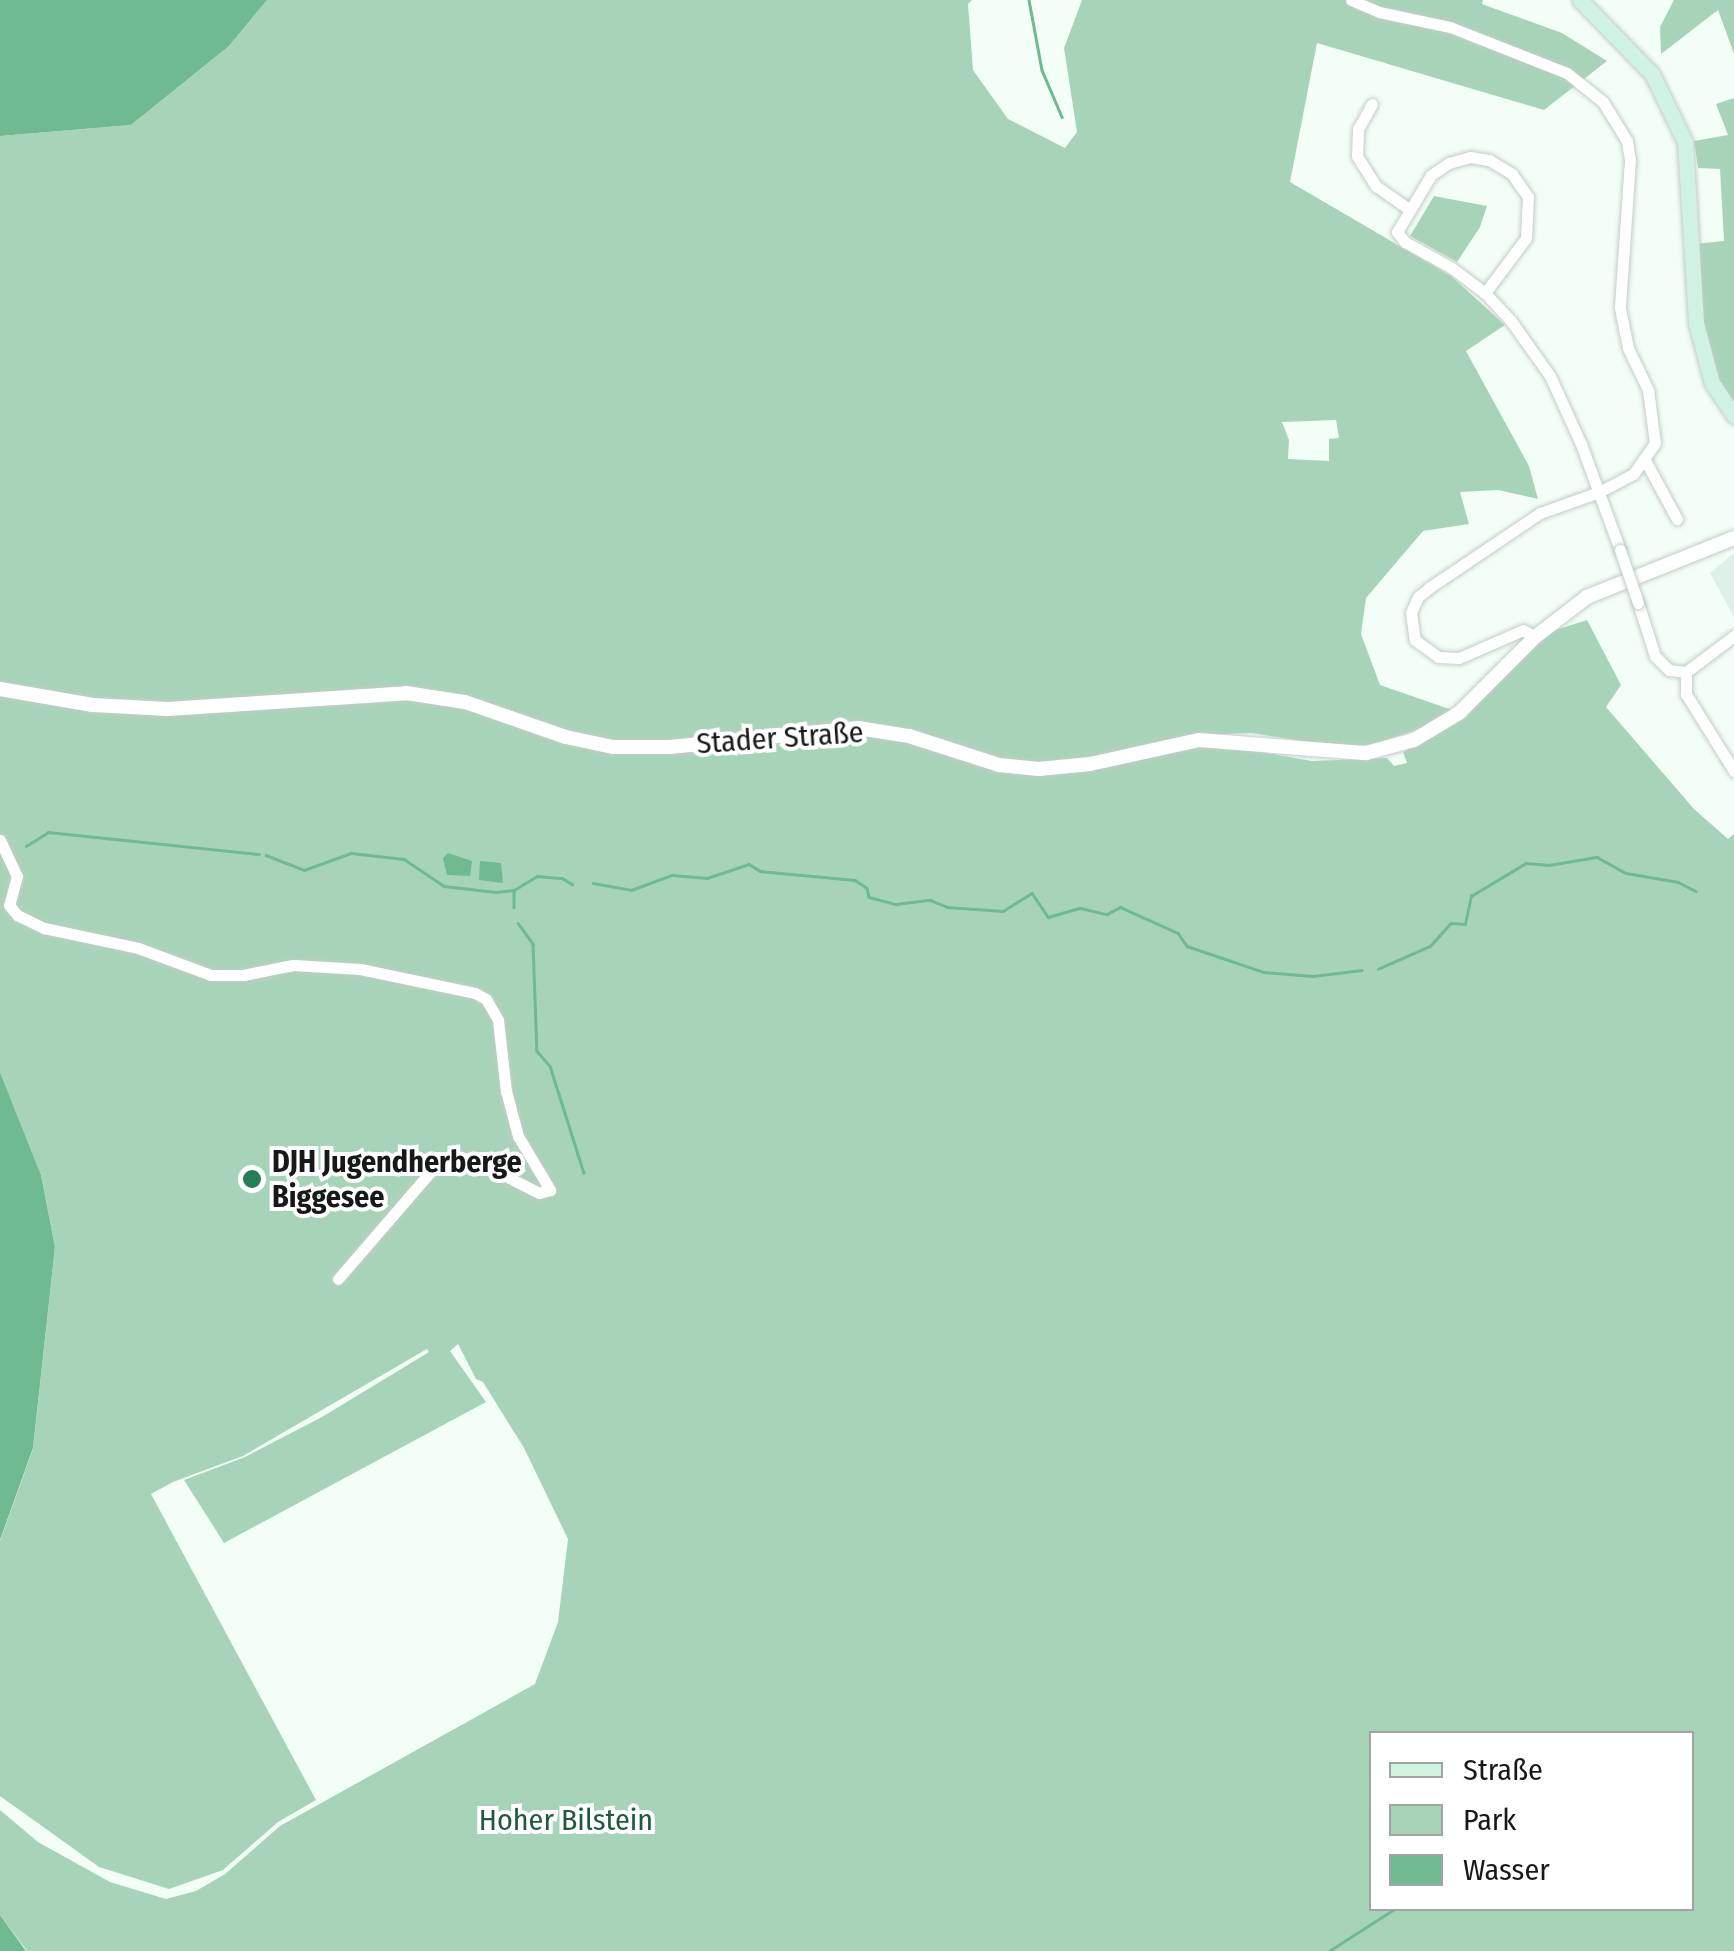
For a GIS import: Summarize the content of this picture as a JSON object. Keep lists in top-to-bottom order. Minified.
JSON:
{"streets":{"street":["Stader Straße"]},"parks":["Hoher Bilstein"],"places":["DJH Jugendherberge Biggesee"],"legend":["Straße","Park","Wasser"]}
